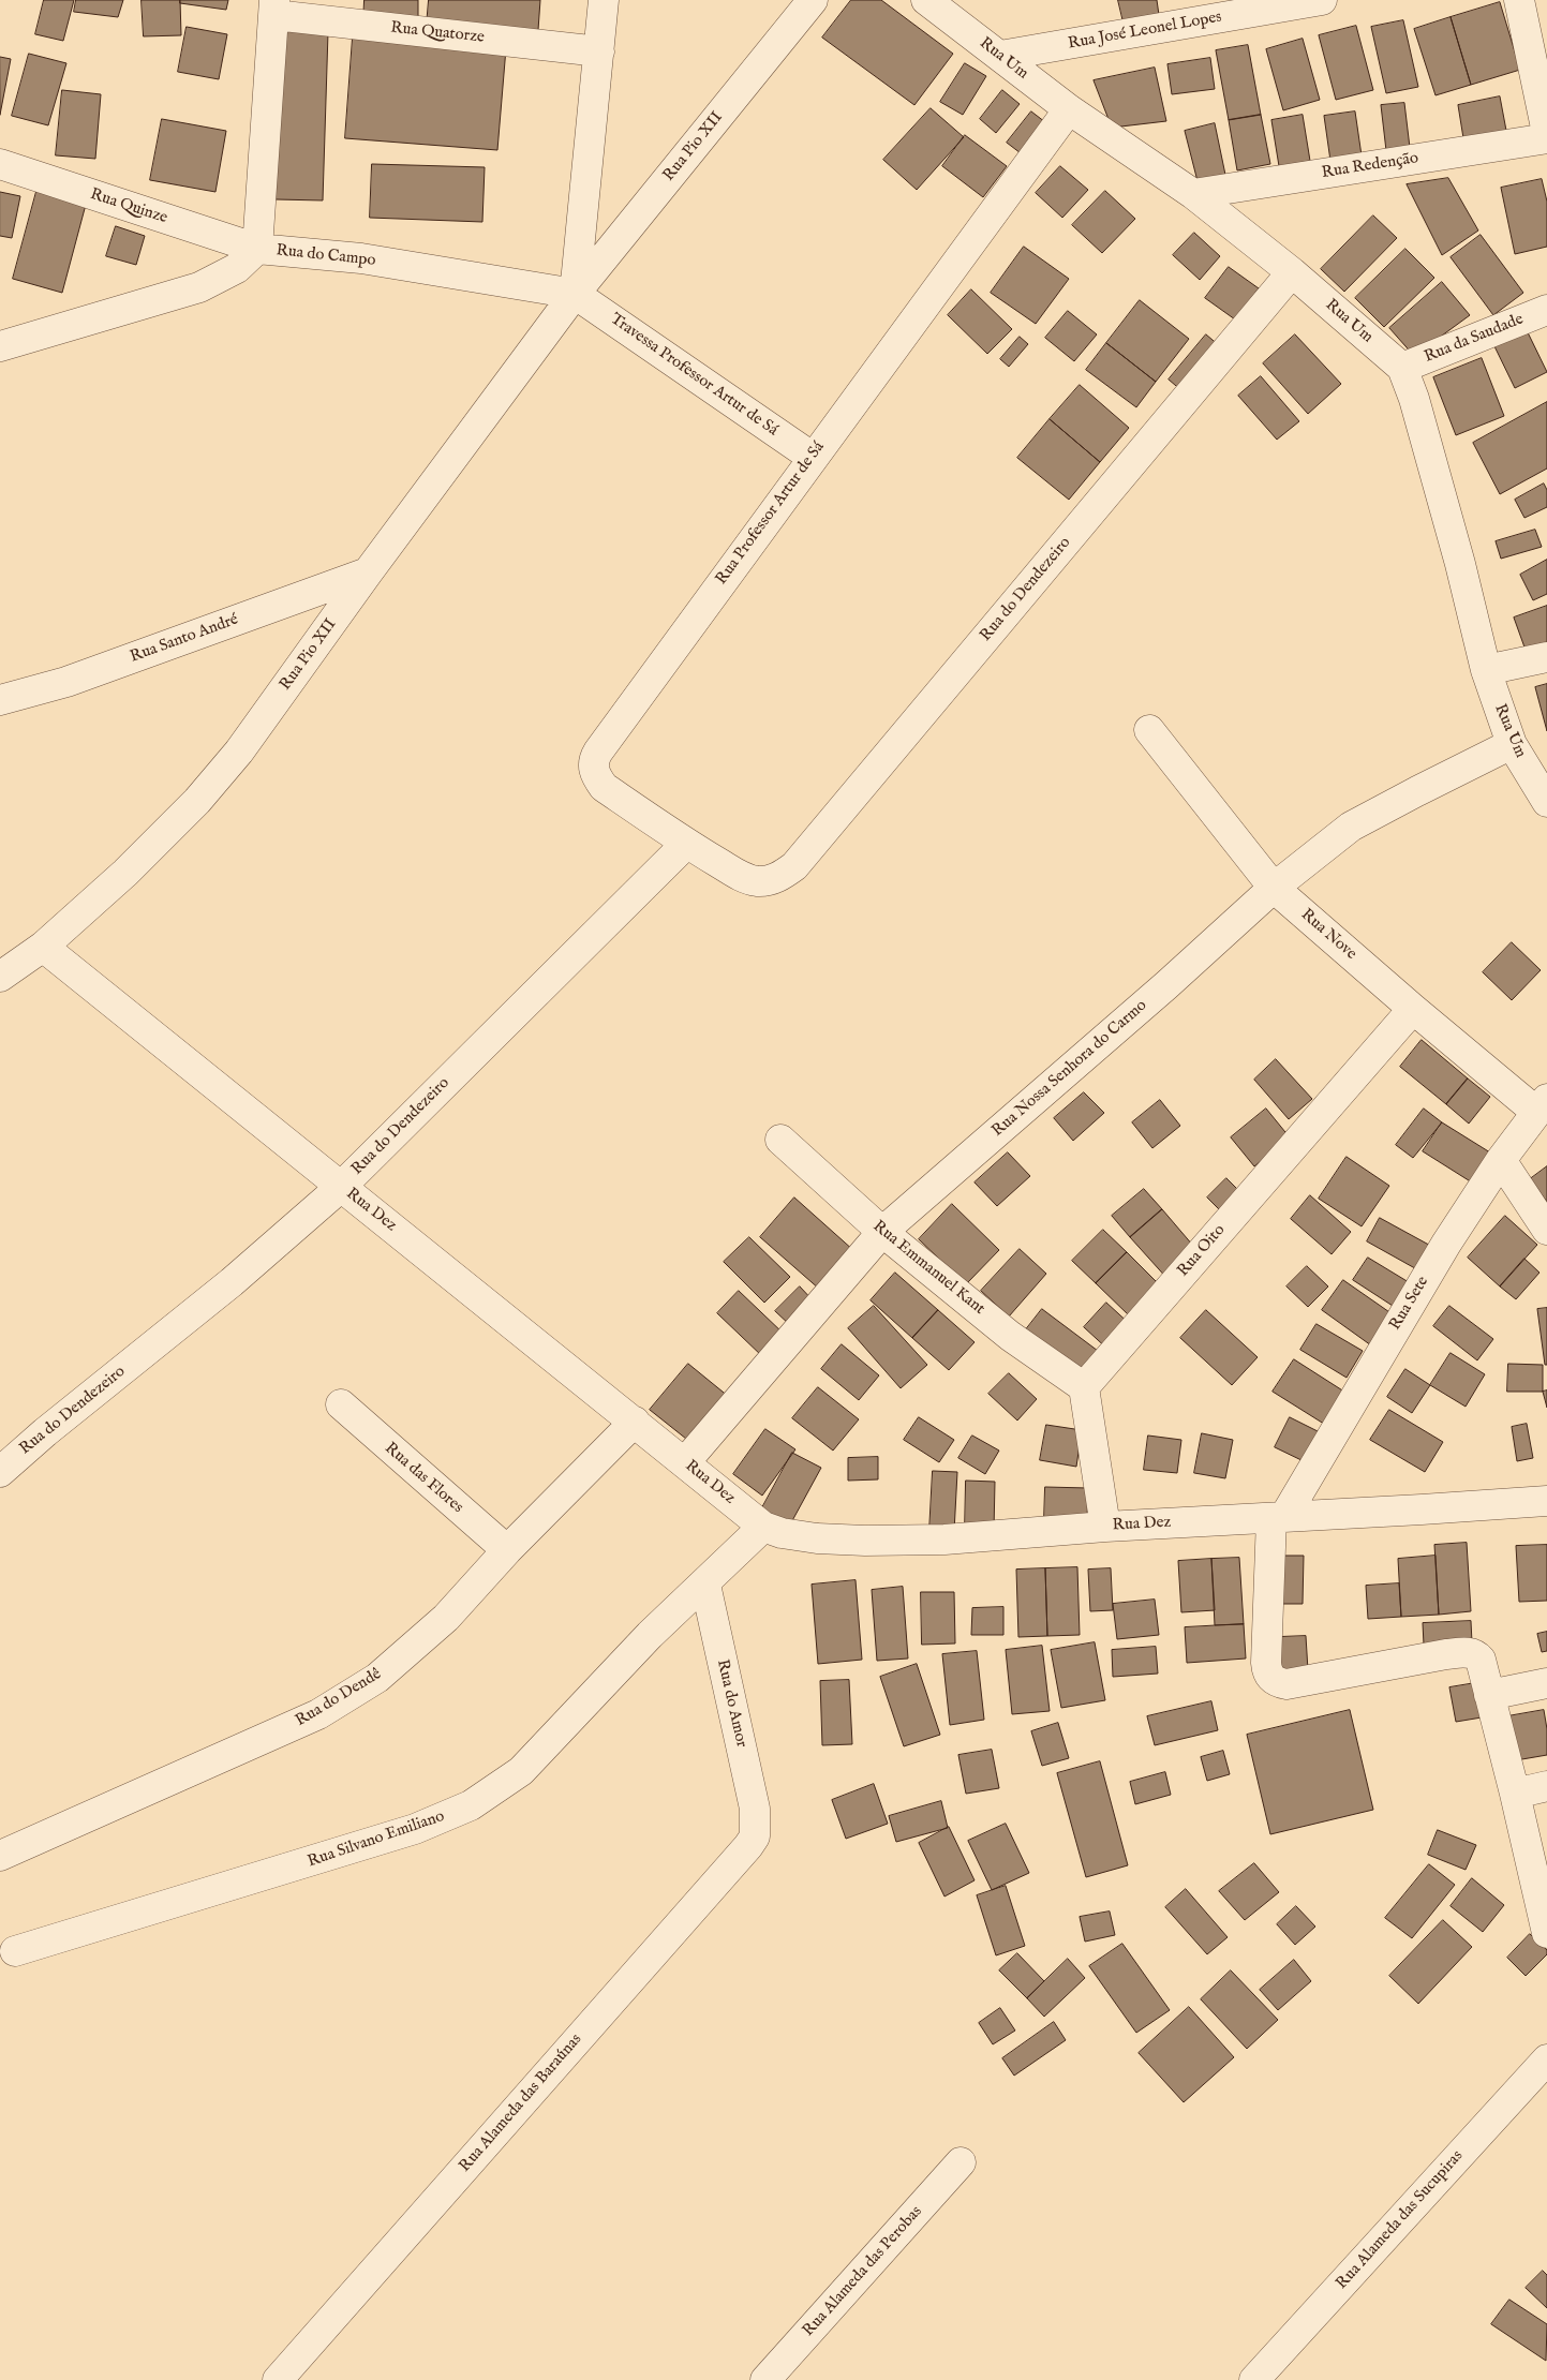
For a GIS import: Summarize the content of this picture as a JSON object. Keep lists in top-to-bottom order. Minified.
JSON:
{"streets":{"street":["Rua José Leonel Lopes","Rua Quatorze","Rua Um","Rua Pio XII","Rua Redenção","Rua Quinze","Rua do Campo","Rua da Saudade","Travessa Professor Artur de Sá","Rua Professor Artur de Sá","Rua do Dendezeiro","Rua Santo André","Rua Nove","Rua Nossa Senhora do Carmo","Rua Dez","Rua Oito","Rua Emmanuel Kant","Rua Sete","Rua das Flores","Rua do Dendê","Rua do Amor","Rua Silvano Emiliano","Rua Alameda das Baraúnas","Rua Alameda das Sucupiras","Rua Alameda das Perobas"]},"crossings":[["Rua José Leonel Lopes","Rua Um"],["Rua Quatorze","Rua Quinze"],["Rua Quatorze","Rua do Campo"],["Rua Um","Rua Redenção"],["Rua Um","Rua da Saudade"],["Rua Um","Rua Professor Artur de Sá"],["Rua Um","Rua do Dendezeiro"],["Rua Um","Rua Nossa Senhora do Carmo"],["Rua Pio XII","Rua do Campo"],["Rua Pio XII","Travessa Professor Artur de Sá"],["Rua Pio XII","Rua Santo André"],["Rua Pio XII","Rua Dez"],["Rua Quinze","Rua do Campo"],["Rua do Campo","Travessa Professor Artur de Sá"],["Travessa Professor Artur de Sá","Rua Professor Artur de Sá"],["Rua Professor Artur de Sá","Rua do Dendezeiro"],["Rua do Dendezeiro","Rua Dez"],["Rua Nove","Rua Nossa Senhora do Carmo"],["Rua Nove","Rua Oito"],["Rua Nove","Rua Sete"],["Rua Nossa Senhora do Carmo","Rua Dez"],["Rua Nossa Senhora do Carmo","Rua Emmanuel Kant"],["Rua Dez","Rua Sete"],["Rua Dez","Rua do Dendê"],["Rua Dez","Rua Silvano Emiliano"],["Rua Oito","Rua Emmanuel Kant"],["Rua das Flores","Rua do Dendê"],["Rua do Amor","Rua Silvano Emiliano"],["Rua do Amor","Rua Alameda das Baraúnas"]]}
